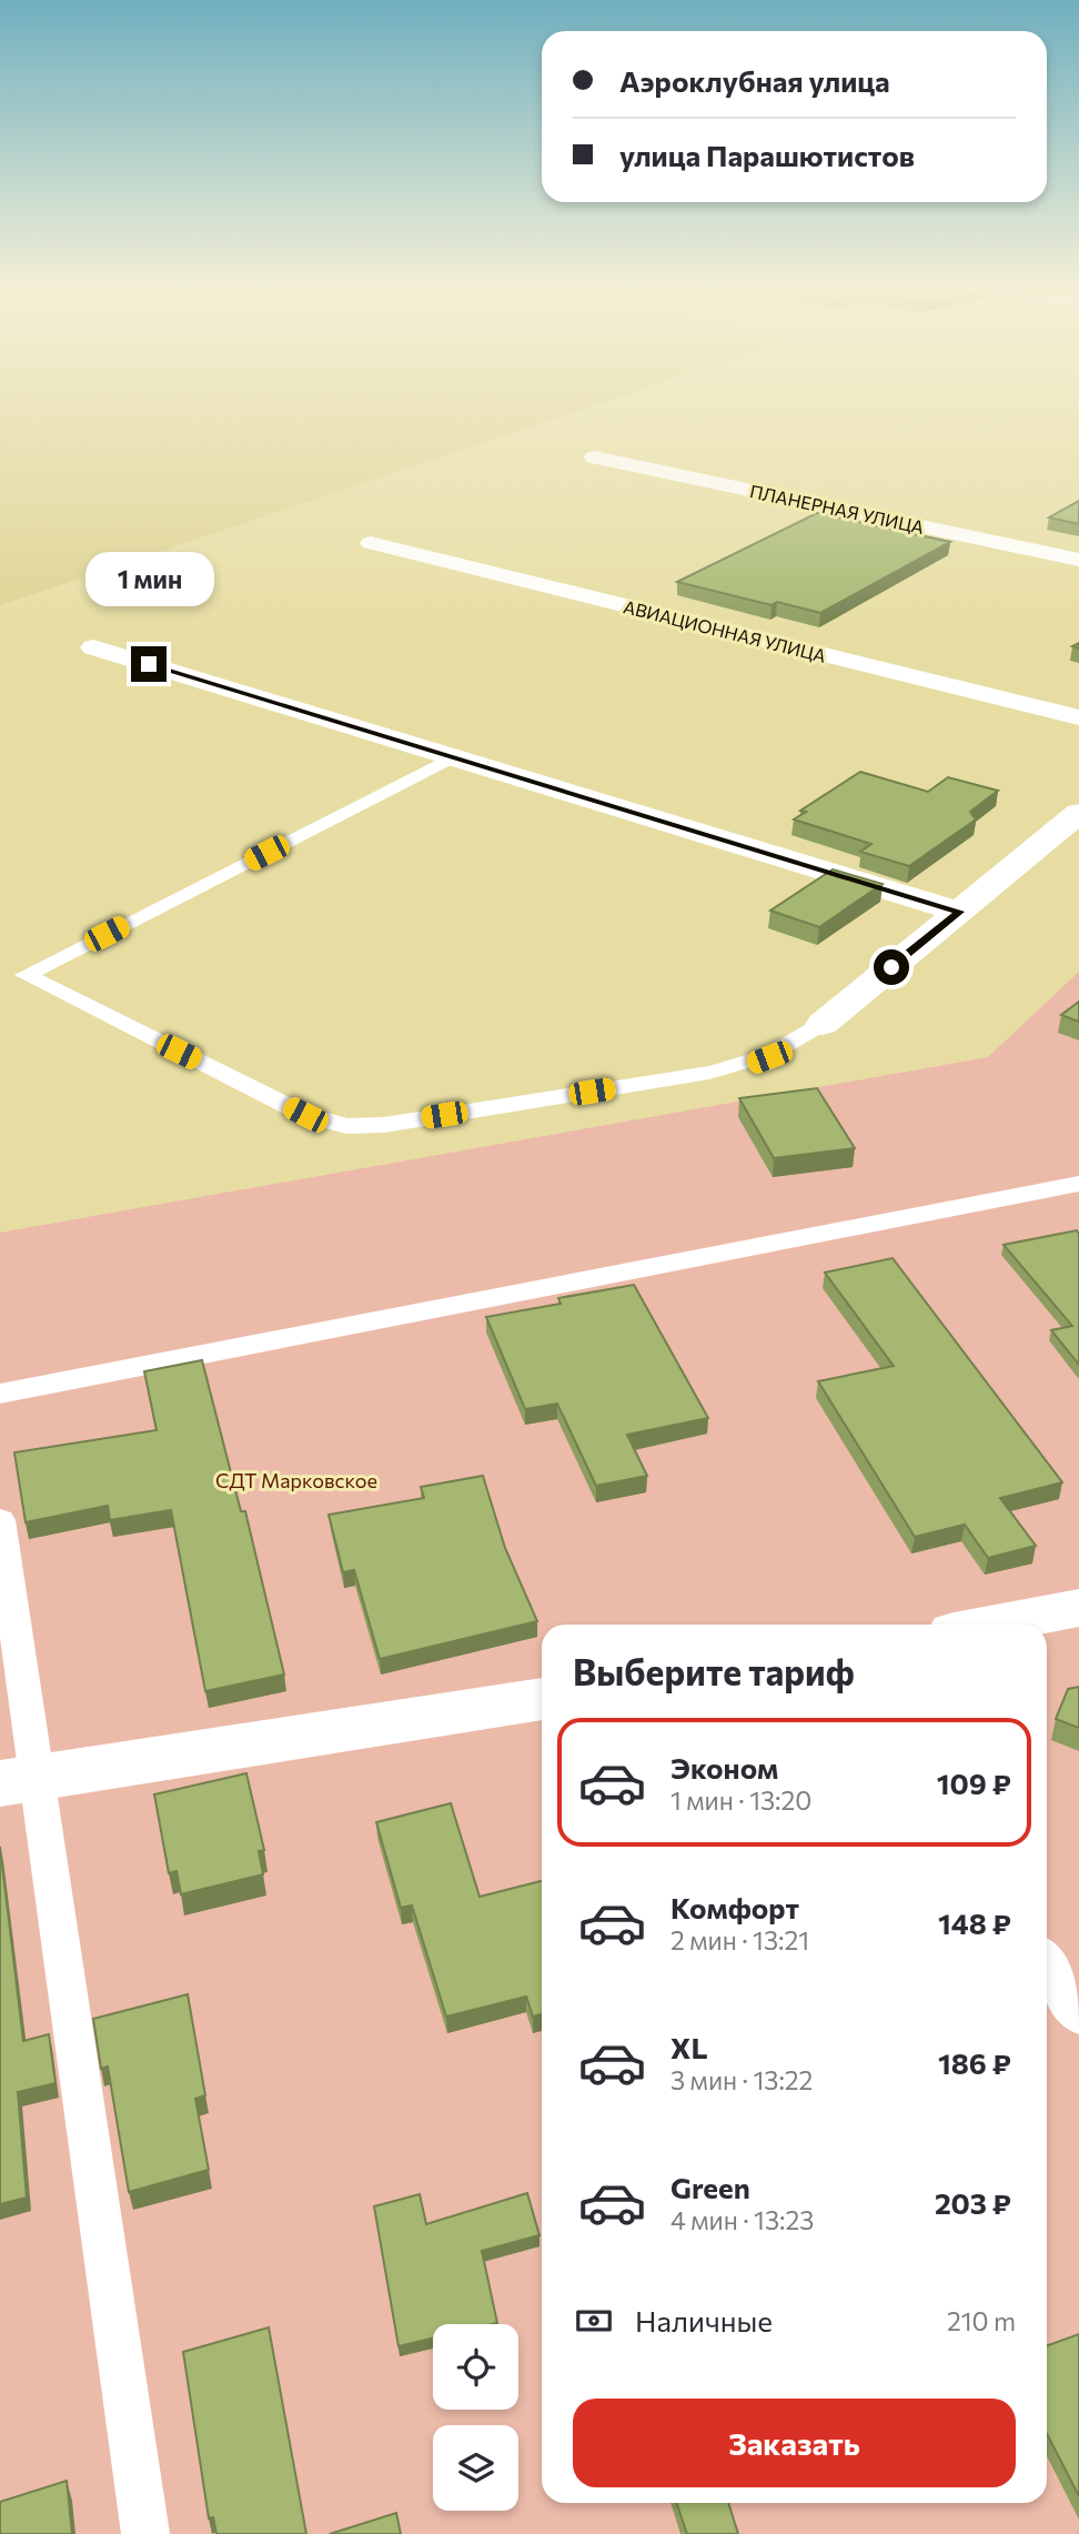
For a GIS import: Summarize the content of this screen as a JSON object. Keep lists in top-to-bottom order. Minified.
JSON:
{"streets":{"street":["ПЛАНЕРНАЯ УЛИЦА","АВИАЦИОННАЯ УЛИЦА"]},"parks":["СДТ Марковское"],"page":{"banner":["Аэроклубная улица","улица Парашютистов"],"bubble":"1 мин","heading":"Выберите тариф","list":[{"name":"Эконом","note":"1 мин · 13:20","value":"109 ₽"},{"name":"Комфорт","note":"2 мин · 13:21","value":"148 ₽"},{"name":"XL","note":"3 мин · 13:22","value":"186 ₽"},{"name":"Green","note":"4 мин · 13:23","value":"203 ₽"}],"pay":["Наличные","210 m"],"buttons":"Заказать"}}
